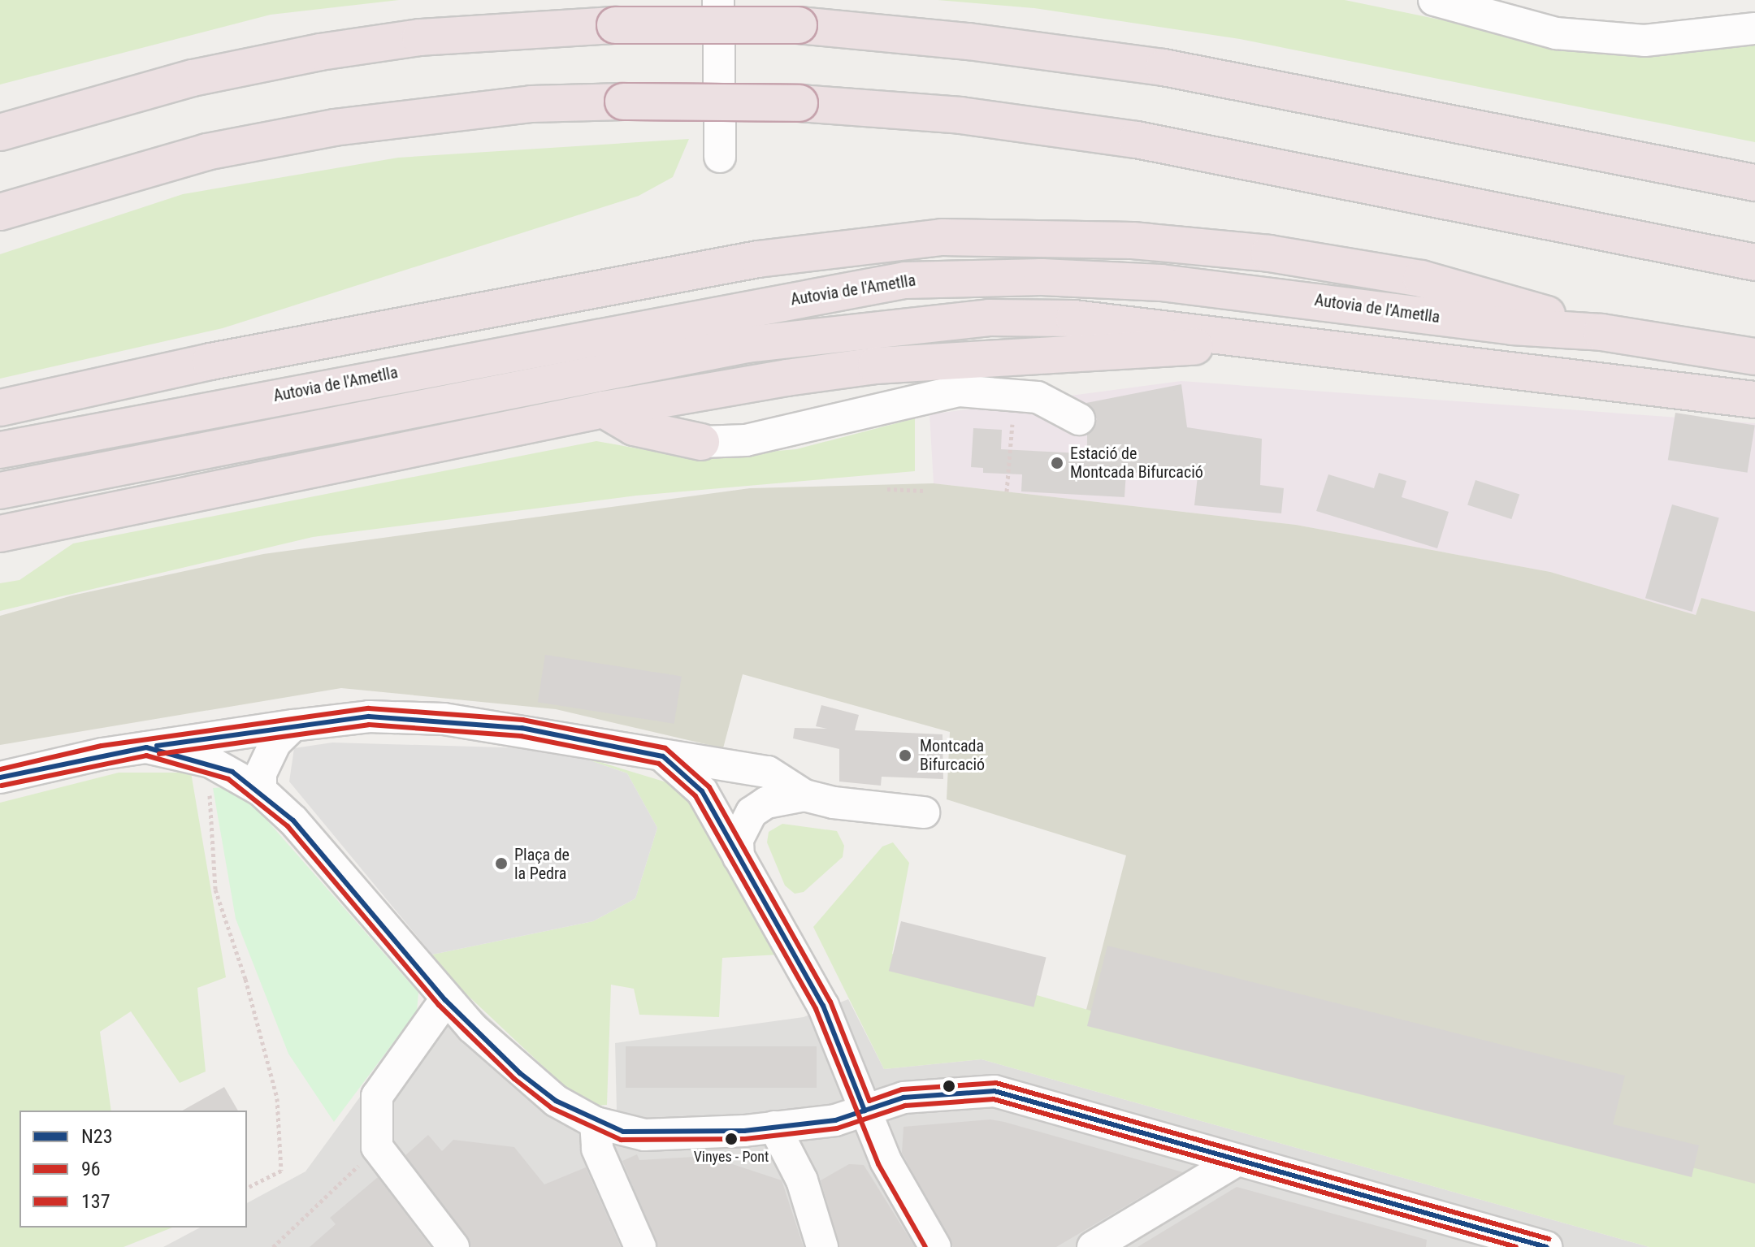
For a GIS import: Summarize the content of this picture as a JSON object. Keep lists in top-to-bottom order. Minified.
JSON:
{"streets":{"highway":["Autovia de l'Ametlla"]},"places":["Estació de Montcada Bifurcació","Montcada Bifurcació","Plaça de la Pedra","Vinyes - Pont"],"lines":["transit line 137","transit line N23","transit line 96"],"legend":["N23","96","137"]}
